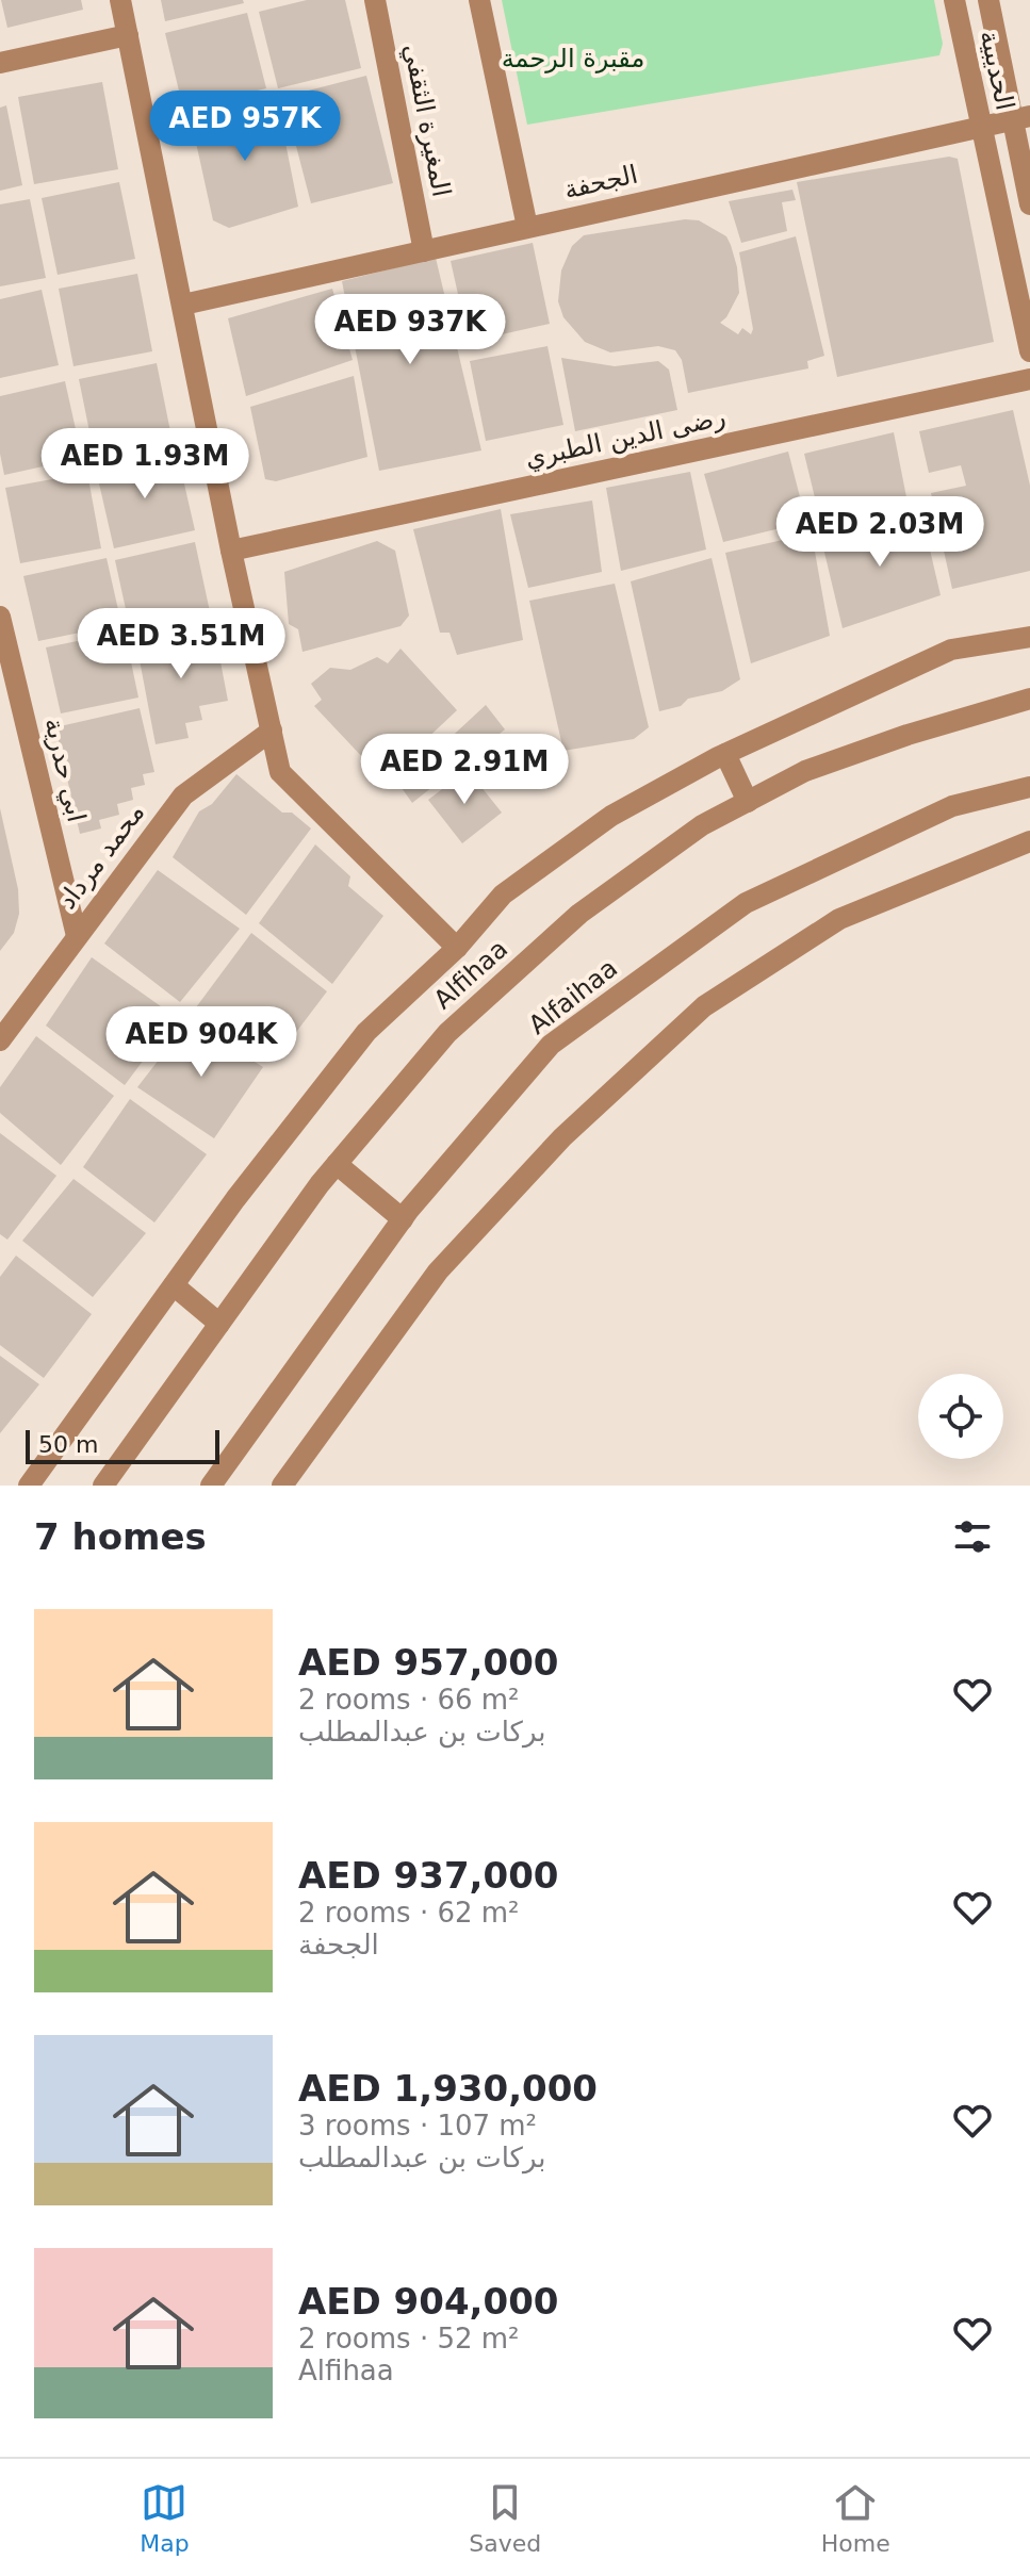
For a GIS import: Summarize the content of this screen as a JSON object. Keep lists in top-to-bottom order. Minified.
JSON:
{"streets":{"street":["الحديبية","المغيرة الثقفي","الجحفة","رضى الدين الطبري","ابي حدرية","محمد مرداد","Alfihaa","Alfaihaa"]},"crossings":[["الحديبية","الجحفة"],["المغيرة الثقفي","الجحفة"],["ابي حدرية","محمد مرداد"]],"parks":["مقبرة الرحمة"],"scale_bar":"50 m","page":{"price":["AED 957K","AED 937K","AED 1.93M","AED 2.03M","AED 3.51M","AED 2.91M","AED 904K"],"scale":"50 m","heading":"7 homes","list":[{"name":"AED 957,000","note":"2 rooms · 66 m² · بركات بن عبدالمطلب"},{"name":"AED 937,000","note":"2 rooms · 62 m² · الجحفة"},{"name":"AED 1,930,000","note":"3 rooms · 107 m² · بركات بن عبدالمطلب"},{"name":"AED 904,000","note":"2 rooms · 52 m² · Alfihaa"}],"tabs":["Map","Saved","Home"]}}
